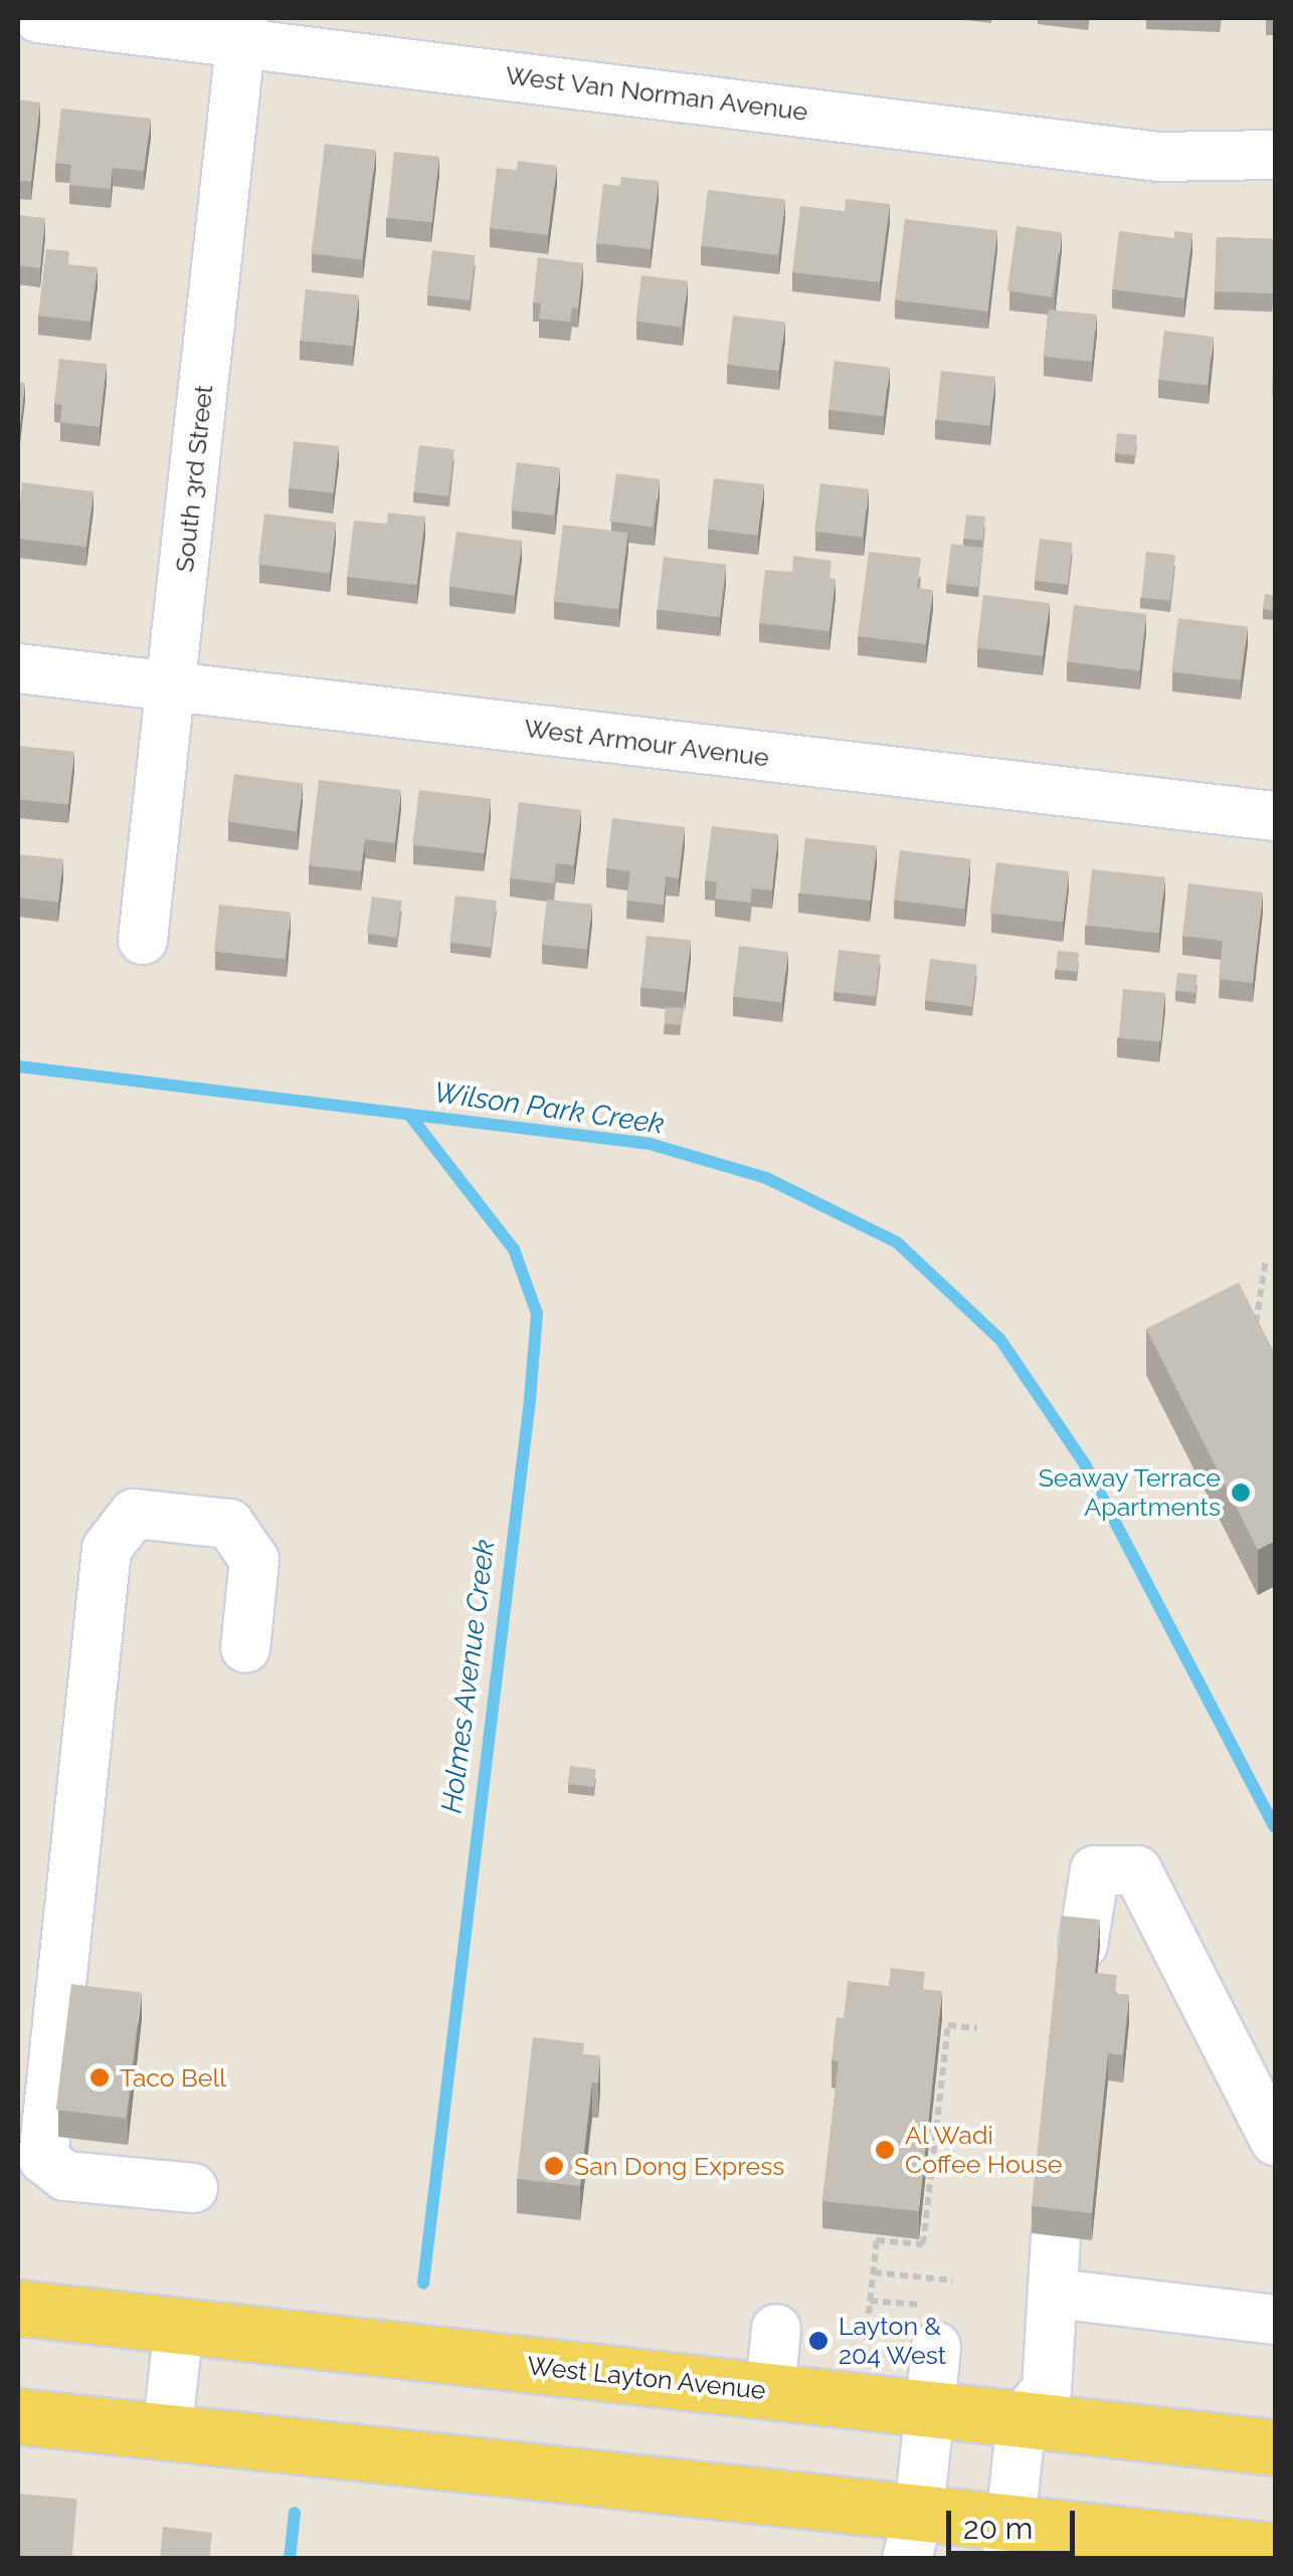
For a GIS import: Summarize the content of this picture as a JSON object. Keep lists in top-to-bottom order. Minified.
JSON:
{"streets":{"main road":["West Layton Avenue"],"street":["West Van Norman Avenue","South 3rd Street","West Armour Avenue"]},"crossings":[["West Van Norman Avenue","South 3rd Street"],["South 3rd Street","West Armour Avenue"]],"water":["Wilson Park Creek","Holmes Avenue Creek"],"places":["Seaway Terrace Apartments","Taco Bell","Al Wadi Coffee House","San Dong Express","Layton & 204 West"],"scale_bar":"20 m"}
